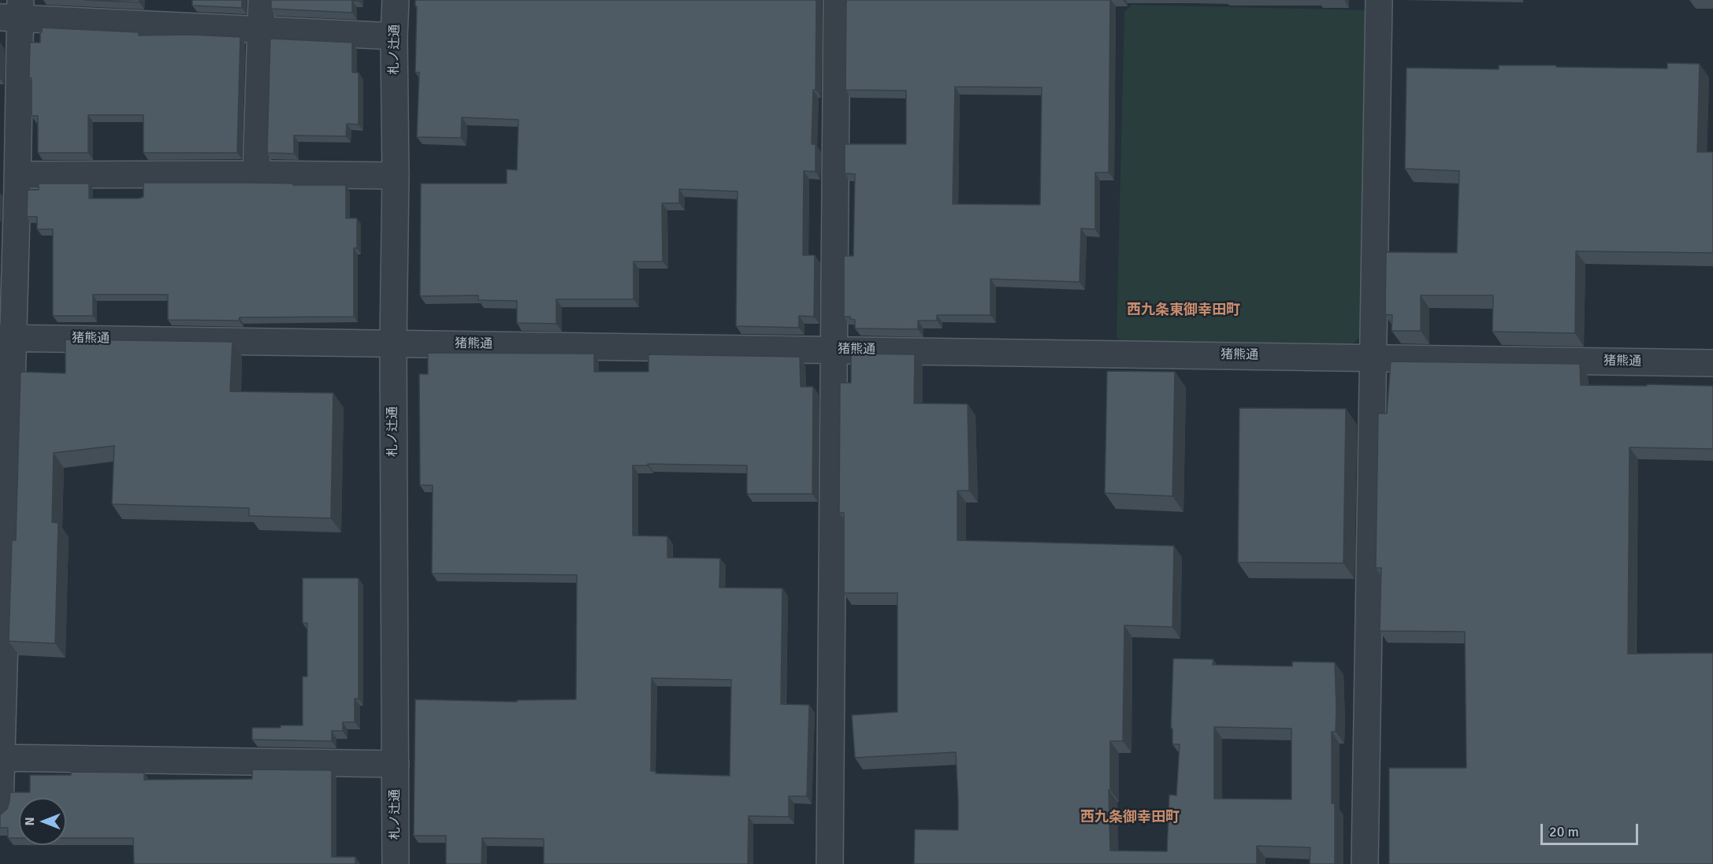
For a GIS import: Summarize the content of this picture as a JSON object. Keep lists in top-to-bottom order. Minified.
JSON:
{"streets":{"street":["札ノ辻通","猪熊通"]},"crossings":[["札ノ辻通","猪熊通"]],"districts":["西九条東御幸田町","西九条御幸田町"],"scale_bar":"20 m","north":"left"}
